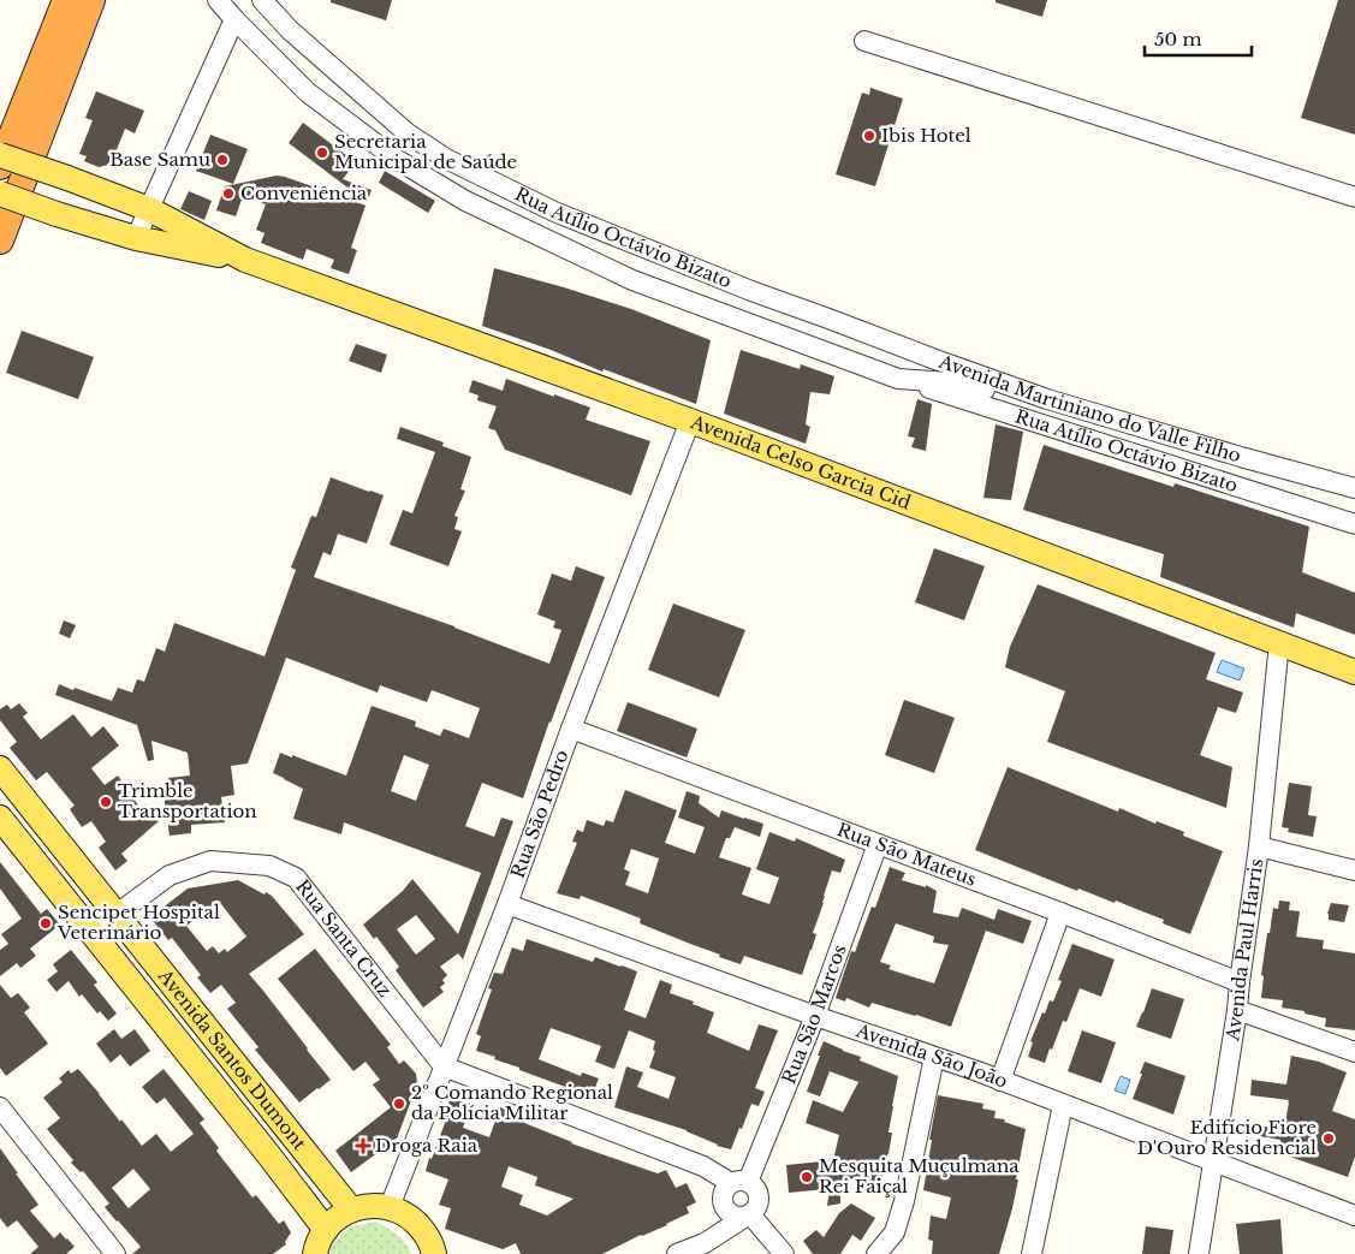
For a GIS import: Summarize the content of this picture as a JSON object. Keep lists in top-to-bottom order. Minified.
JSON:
{"streets":{"main road":["Avenida Celso Garcia Cid","Avenida Santos Dumont"],"street":["Rua Atílio Octávio Bizato","Avenida Martiniano do Valle Filho","Rua São Pedro","Rua São Mateus","Rua Santa Cruz","Avenida Paul Harris","Rua São Marcos","Avenida São João"]},"crossings":[["Rua Atílio Octávio Bizato","Avenida Martiniano do Valle Filho"],["Avenida Celso Garcia Cid","Rua São Pedro"],["Avenida Celso Garcia Cid","Avenida Paul Harris"],["Rua São Pedro","Rua São Mateus"],["Rua São Pedro","Rua Santa Cruz"],["Rua São Pedro","Avenida São João"],["Rua São Mateus","Avenida Paul Harris"],["Rua São Mateus","Rua São Marcos"],["Rua Santa Cruz","Avenida Santos Dumont"],["Avenida Paul Harris","Avenida São João"],["Rua São Marcos","Avenida São João"]],"places":{"other":["Ibis Hotel","Secretaria Municipal de Saúde","Base Samu","Conveniência","Trimble Transportation","Sencipet Hospital Veterinário","2º Comando Regional da Polícia Militar","Edifício Fiore D'Ouro Residencial","Mesquita Muçulmana Rei Faiçal"],"health":["Droga Raia"]},"scale_bar":"50 m"}
